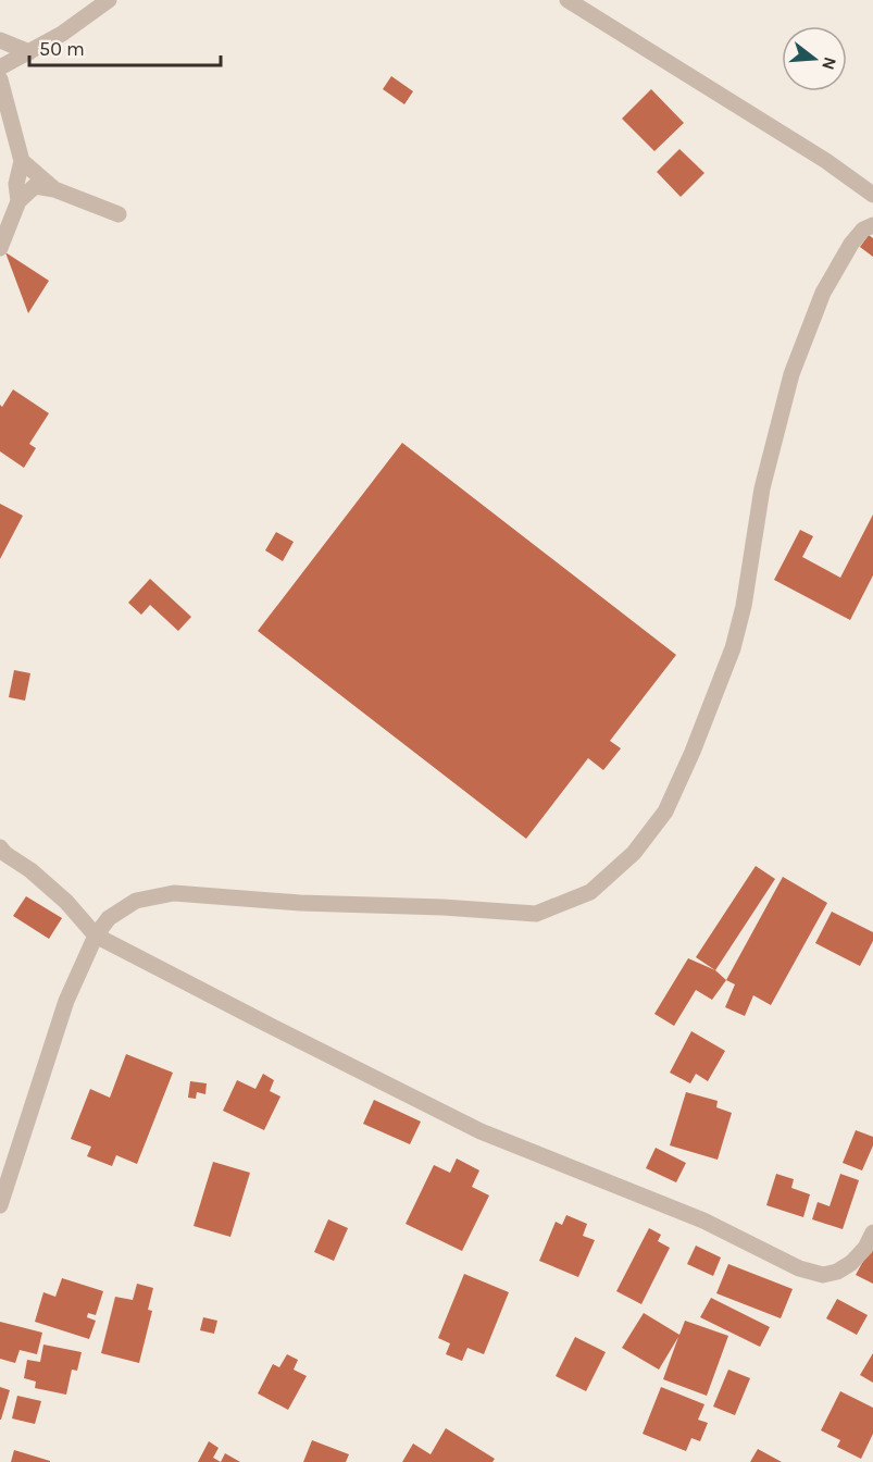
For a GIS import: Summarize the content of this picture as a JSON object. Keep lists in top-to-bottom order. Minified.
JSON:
{"scale_bar":"50 m","north":"right"}
